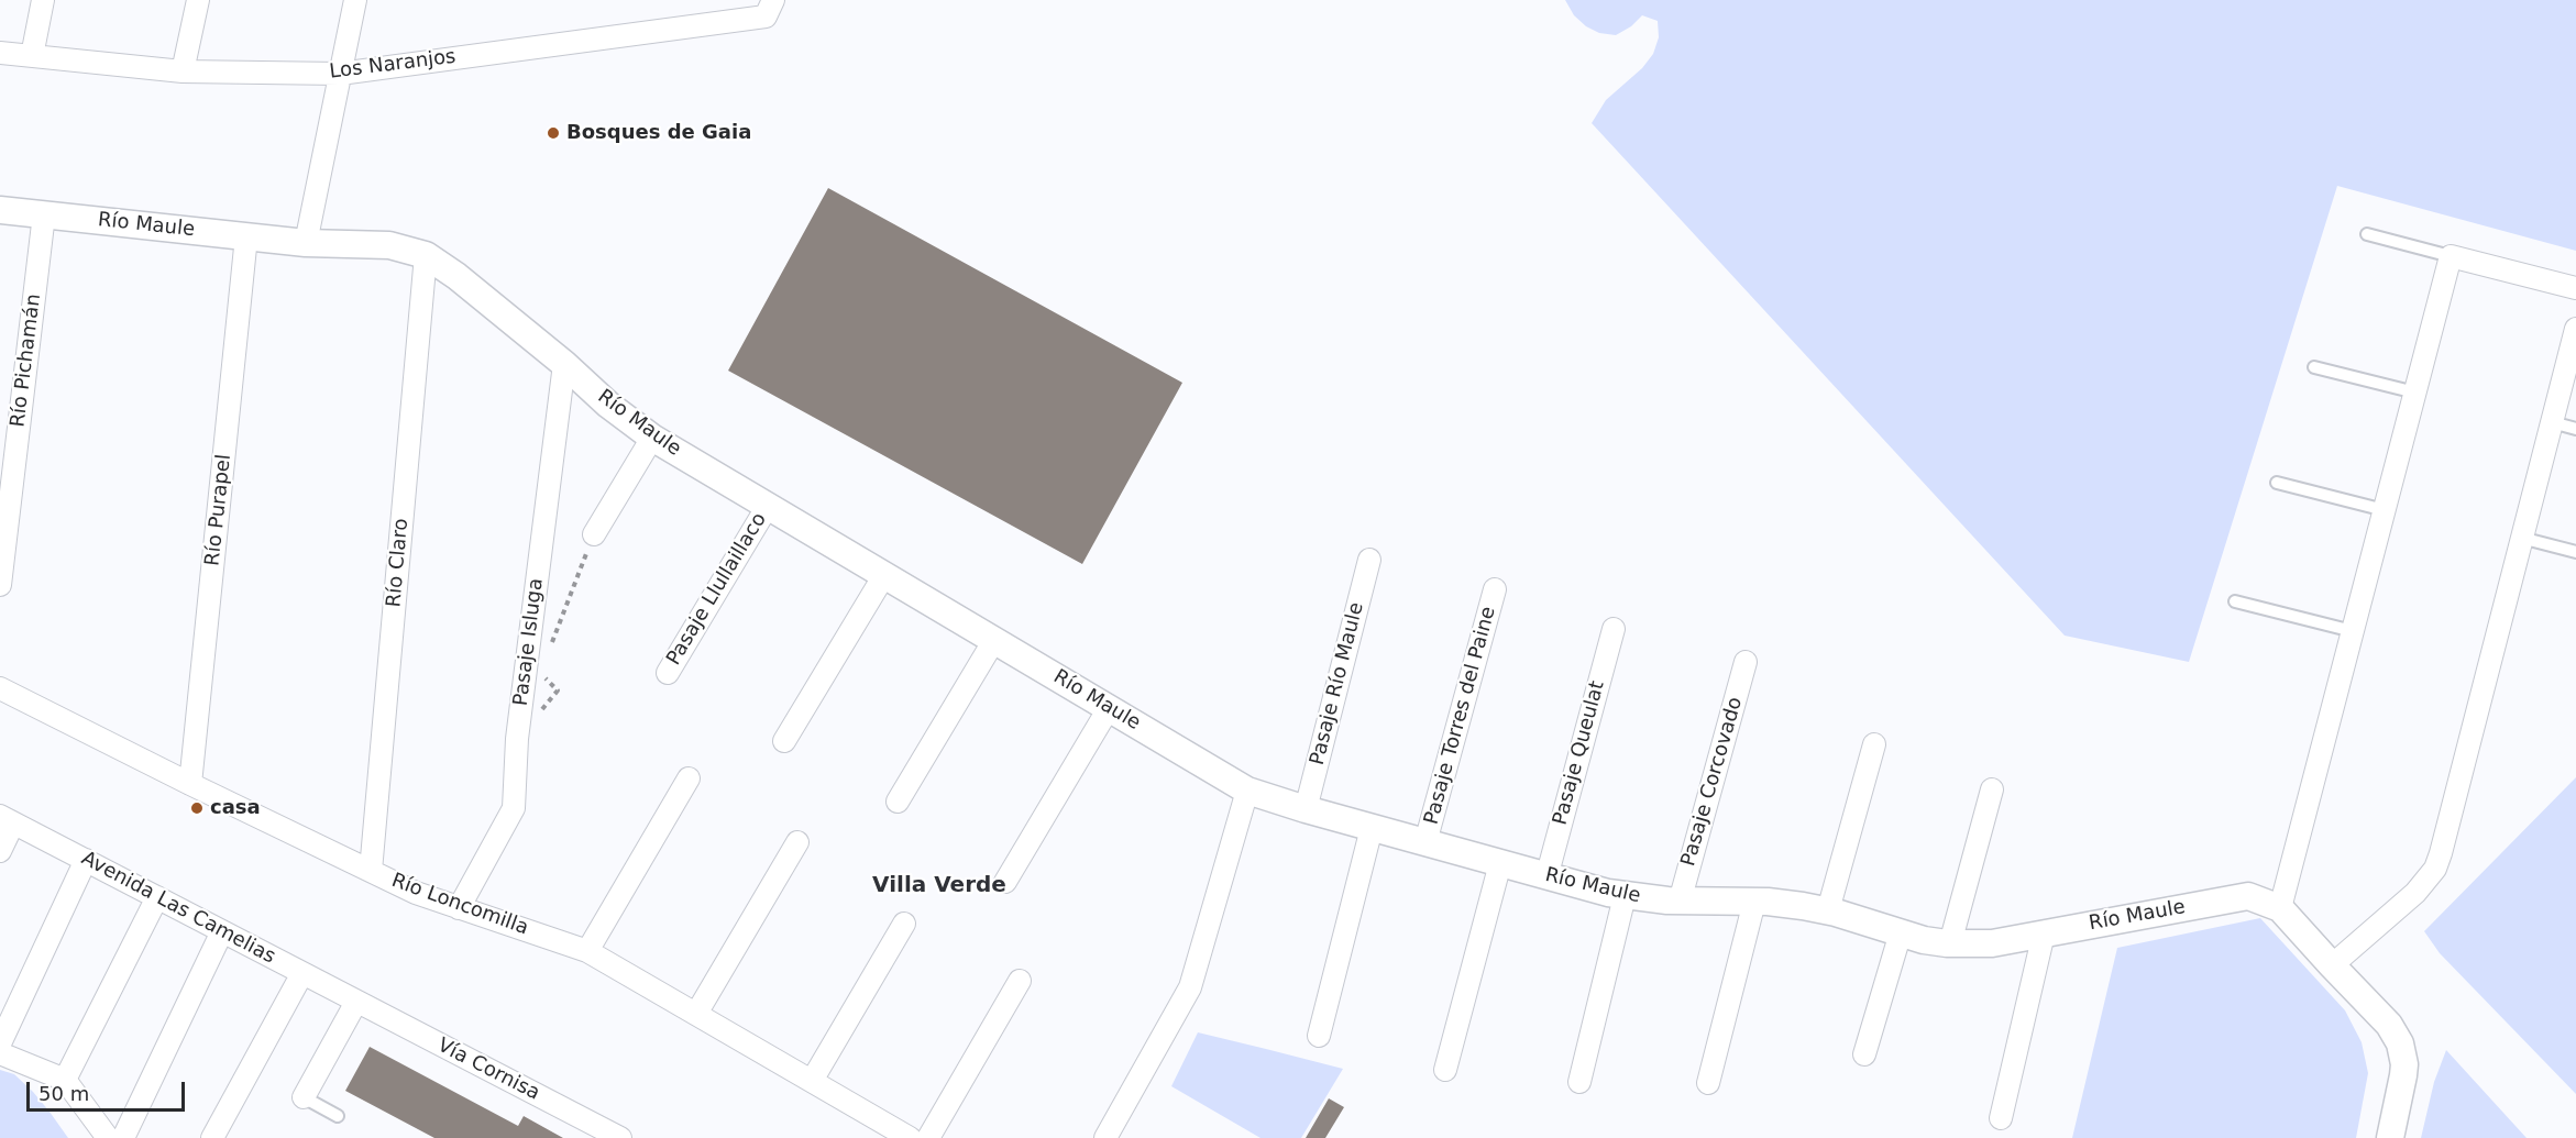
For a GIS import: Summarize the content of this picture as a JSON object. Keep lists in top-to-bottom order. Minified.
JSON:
{"streets":{"street":["Los Naranjos","Río Maule","Río Pichamán","Río Purapel","Río Claro","Pasaje Llullaillaco","Pasaje Isluga","Pasaje Río Maule","Pasaje Torres del Paine","Pasaje Queulat","Pasaje Corcovado","Río Loncomilla","Avenida Las Camelias","Vía Cornisa"]},"crossings":[["Río Maule","Río Pichamán"],["Río Maule","Río Purapel"],["Río Maule","Río Claro"],["Río Maule","Pasaje Llullaillaco"],["Río Maule","Pasaje Isluga"],["Río Maule","Pasaje Río Maule"],["Río Maule","Pasaje Torres del Paine"],["Río Maule","Pasaje Queulat"],["Río Maule","Pasaje Corcovado"],["Río Purapel","Río Loncomilla"],["Río Claro","Río Loncomilla"],["Pasaje Isluga","Río Loncomilla"],["Avenida Las Camelias","Vía Cornisa"]],"districts":["Villa Verde"],"places":["Bosques de Gaia","casa"],"scale_bar":"50 m"}
